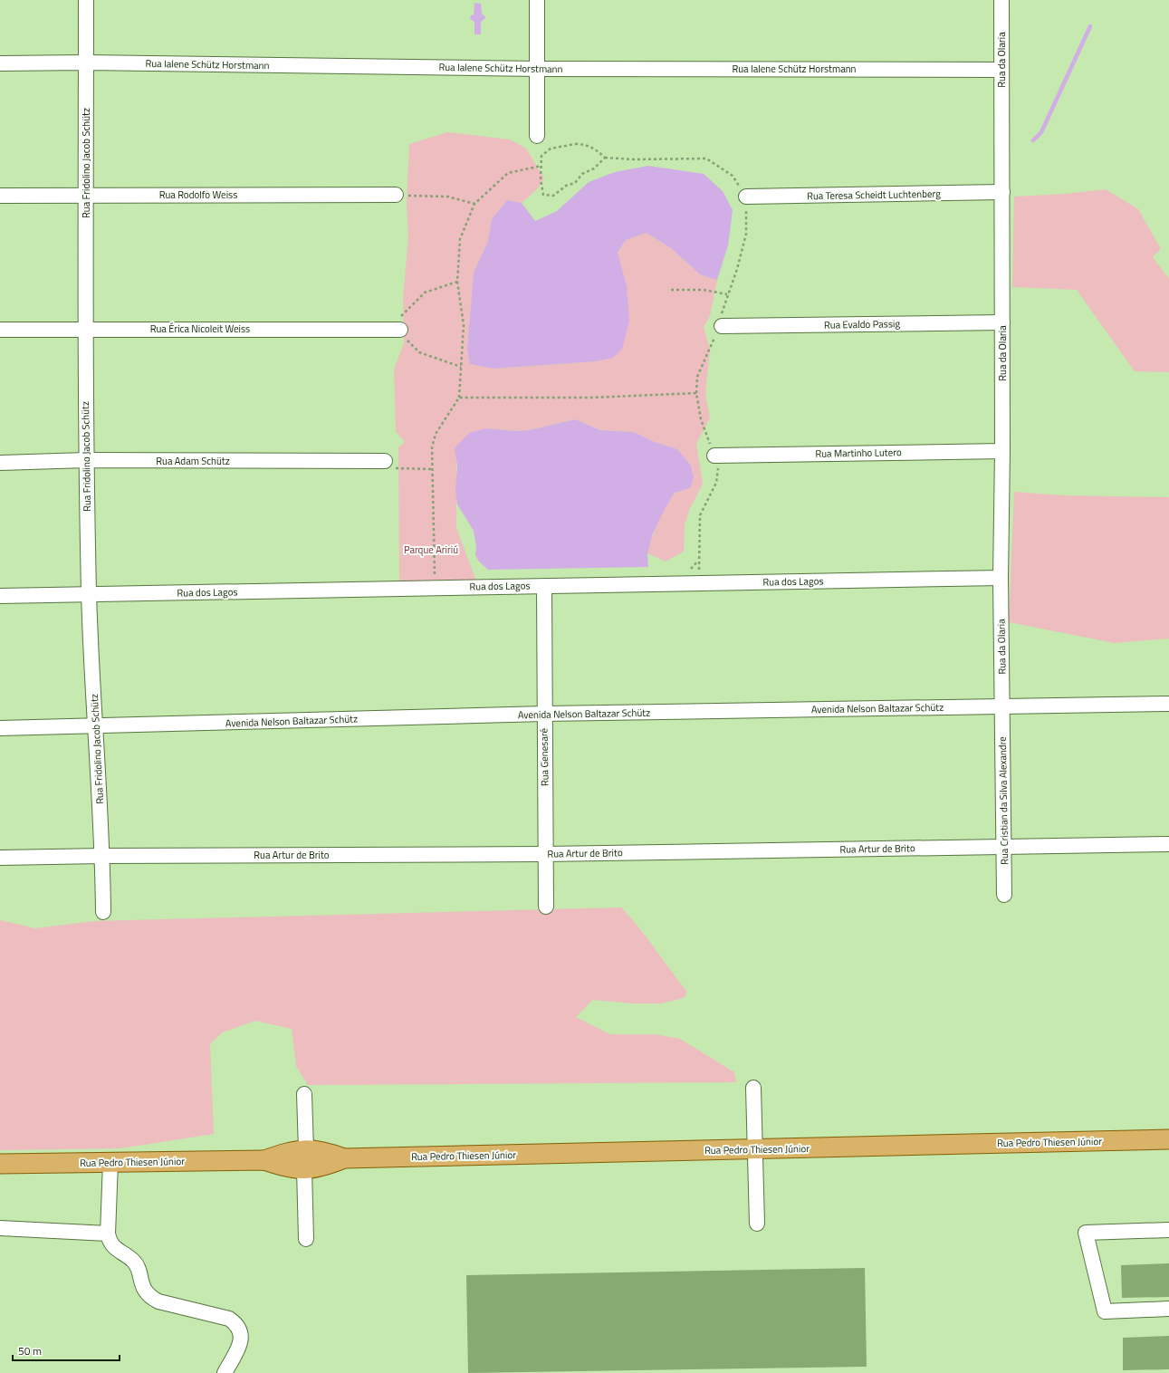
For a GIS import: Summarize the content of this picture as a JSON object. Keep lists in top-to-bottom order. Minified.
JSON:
{"streets":{"main road":["Rua Pedro Thiesen Júnior"],"street":["Rua da Olaria","Rua Ialene Schütz Horstmann","Rua Fridolino Jacob Schütz","Rua Rodolfo Weiss","Rua Teresa Scheidt Luchtenberg","Rua Evaldo Passig","Rua Érica Nicoleit Weiss","Rua Martinho Lutero","Rua Adam Schütz","Rua dos Lagos","Avenida Nelson Baltazar Schütz","Rua Genesaré","Rua Cristian da Silva Alexandre","Rua Artur de Brito"]},"crossings":[["Rua da Olaria","Rua Ialene Schütz Horstmann"],["Rua da Olaria","Rua Teresa Scheidt Luchtenberg"],["Rua da Olaria","Rua Evaldo Passig"],["Rua da Olaria","Rua Martinho Lutero"],["Rua da Olaria","Rua dos Lagos"],["Rua da Olaria","Avenida Nelson Baltazar Schütz"],["Rua da Olaria","Rua Cristian da Silva Alexandre"],["Rua Ialene Schütz Horstmann","Rua Fridolino Jacob Schütz"],["Rua Fridolino Jacob Schütz","Rua Rodolfo Weiss"],["Rua Fridolino Jacob Schütz","Rua Érica Nicoleit Weiss"],["Rua Fridolino Jacob Schütz","Rua Adam Schütz"],["Rua Fridolino Jacob Schütz","Rua dos Lagos"],["Rua Fridolino Jacob Schütz","Avenida Nelson Baltazar Schütz"],["Rua Fridolino Jacob Schütz","Rua Artur de Brito"],["Rua dos Lagos","Rua Genesaré"],["Avenida Nelson Baltazar Schütz","Rua Genesaré"],["Avenida Nelson Baltazar Schütz","Rua Cristian da Silva Alexandre"],["Rua Genesaré","Rua Artur de Brito"],["Rua Cristian da Silva Alexandre","Rua Artur de Brito"]],"parks":["Parque Aririú"],"scale_bar":"50 m"}
